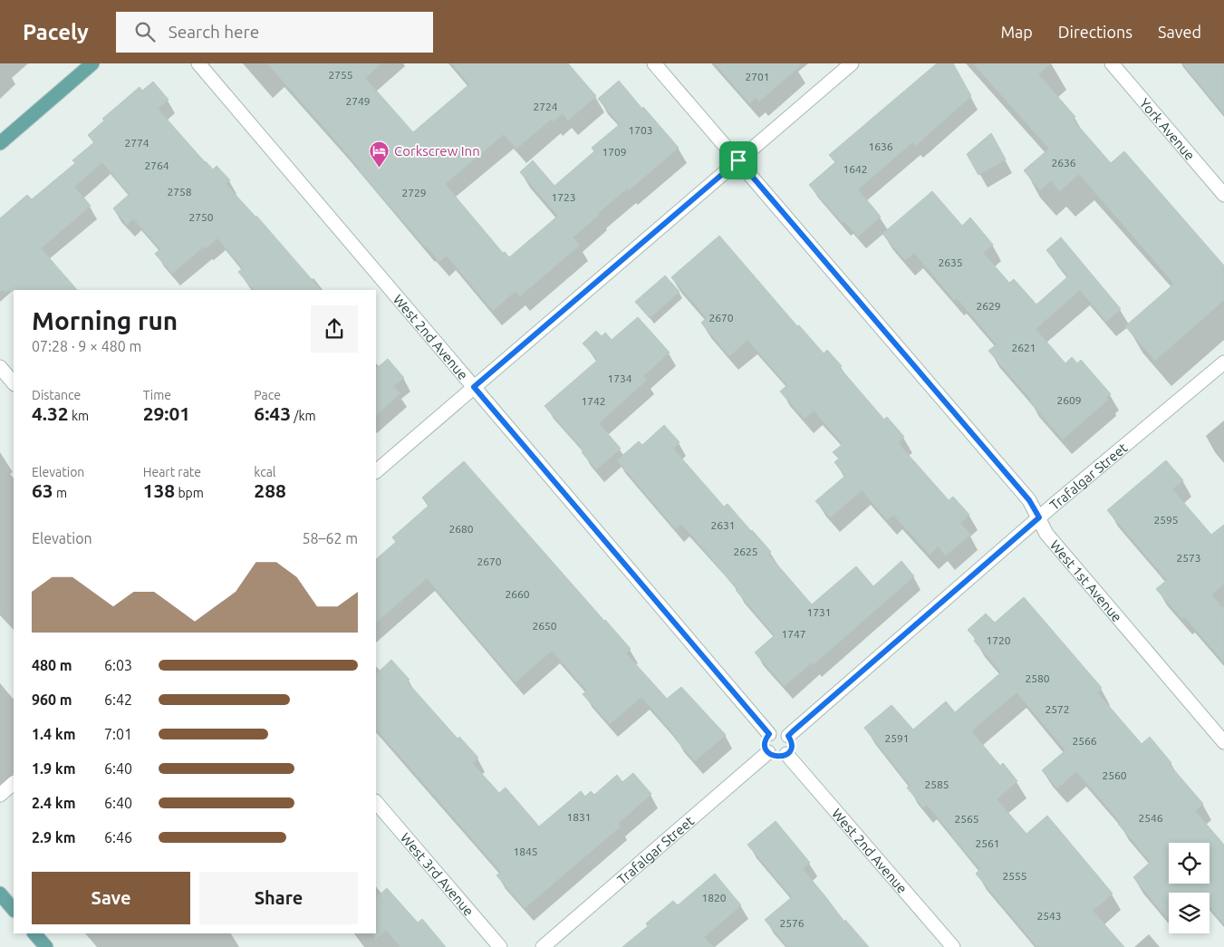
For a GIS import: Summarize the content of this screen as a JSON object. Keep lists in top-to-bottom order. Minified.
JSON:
{"streets":{"street":["York Avenue","West 2nd Avenue","Trafalgar Street","West 1st Avenue","West 3rd Avenue"]},"crossings":[["West 2nd Avenue","Trafalgar Street"],["Trafalgar Street","West 1st Avenue"]],"places":{"hotel":["Corkscrew Inn"]},"house_numbers":["2755","2701","2749","2724","1703","2774","1636","1709","2636","2764","1642","2758","2729","1723","2750","2635","2629","2670","2621","1734","2609","1742","2595","2631","2680","2625","2573","2670","2660","1731","2650","1747","1720","2580","2572","2591","2566","2560","2585","1831","2546","2565","2561","1845","2555","1820","2543","2576"],"page":{"header":"Pacely","search":"Search here","nav":["Map","Directions","Saved"],"heading":["Morning run","07:28 · 9 × 480 m"],"stats":[["Distance","4.32 km"],["Time","29:01"],["Pace","6:43 /km"],["Elevation","63 m"],["Heart rate","138 bpm"],["kcal","288"]],"chart":["Elevation","58–62 m"],"list":[{"name":"480 m","note":"6:03"},{"name":"960 m","note":"6:42"},{"name":"1.4 km","note":"7:01"},{"name":"1.9 km","note":"6:40"},{"name":"2.4 km","note":"6:40"},{"name":"2.9 km","note":"6:46"}],"buttons":["Save","Share"]}}
